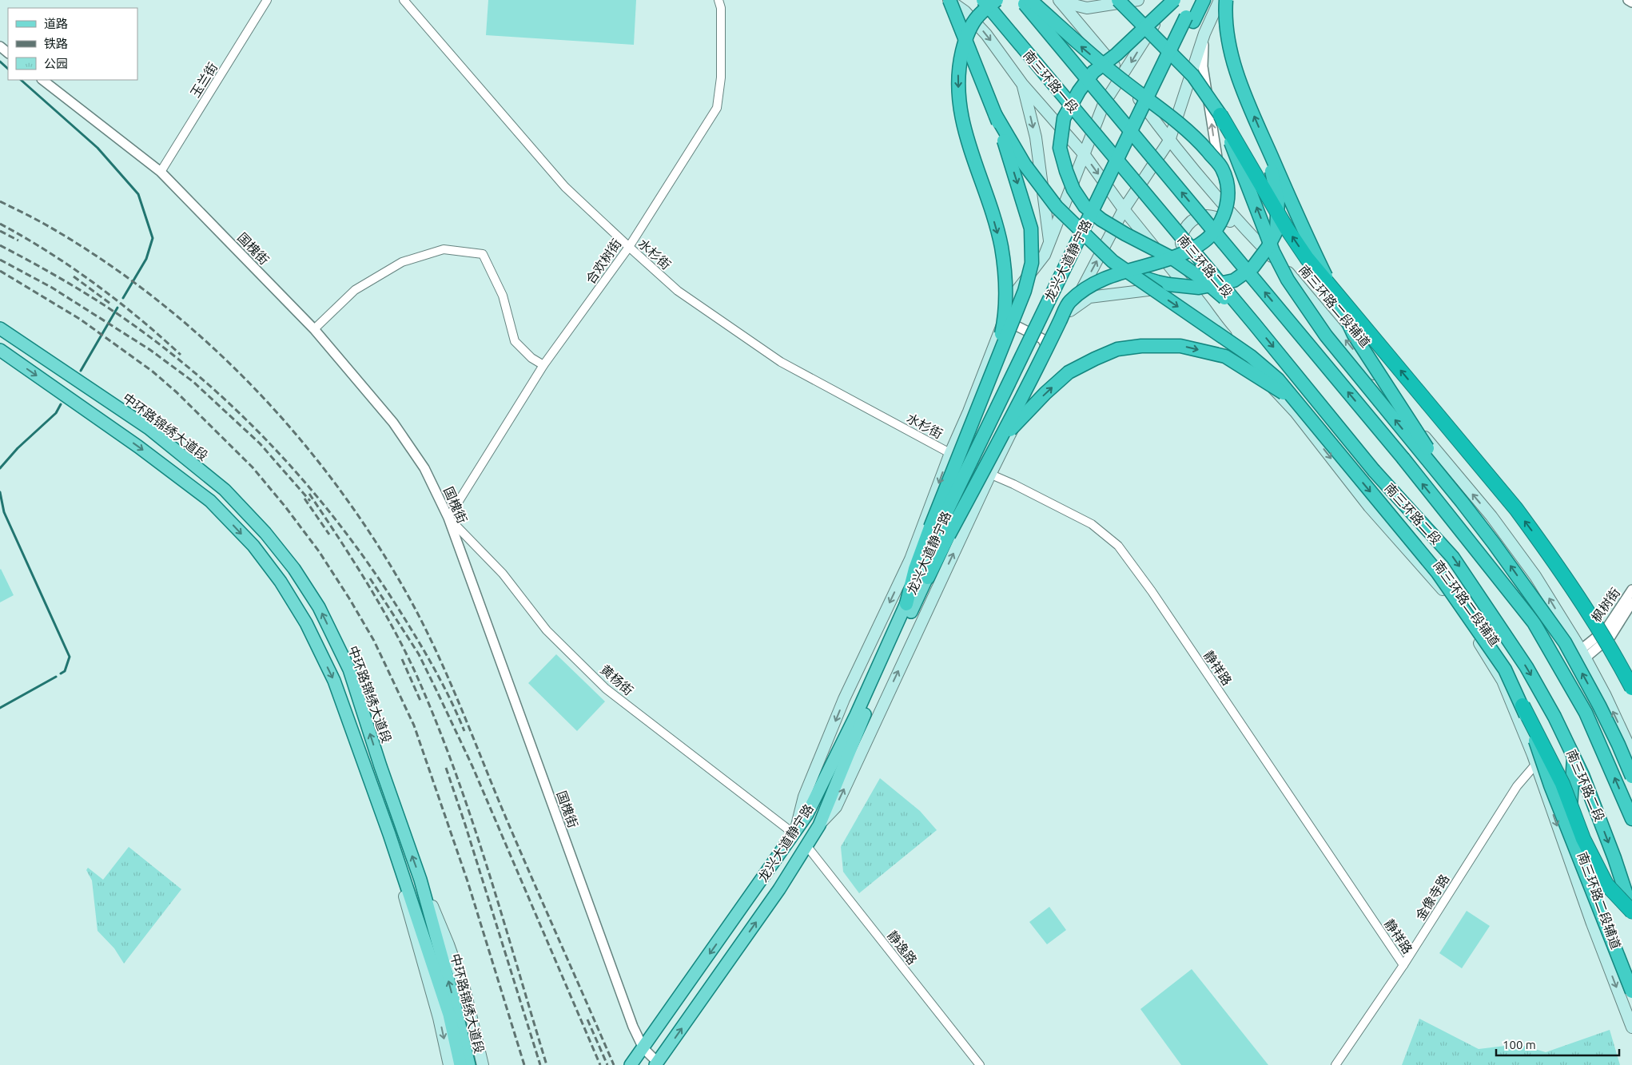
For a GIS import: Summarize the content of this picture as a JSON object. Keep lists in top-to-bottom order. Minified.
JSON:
{"streets":{"highway":["南三环路一段","龙兴大道静宁路","南三环路二段"],"main road":["南三环路二段辅道","中环路锦绣大道段"],"street":["玉兰街","国槐街","水杉街","合欢树街","枫树街","静祥路","黄杨街","金像寺路","静逸路"]},"crossings":[["玉兰街","国槐街"],["南三环路一段","南三环路二段"],["国槐街","龙兴大道静宁路"],["国槐街","合欢树街"],["国槐街","黄杨街"],["水杉街","合欢树街"],["水杉街","静祥路"],["龙兴大道静宁路","黄杨街"],["龙兴大道静宁路","静逸路"],["合欢树街","黄杨街"],["南三环路二段辅道","枫树街"],["南三环路二段辅道","金像寺路"],["静祥路","金像寺路"]],"legend":["道路","铁路","公园"],"scale_bar":"100 m"}
